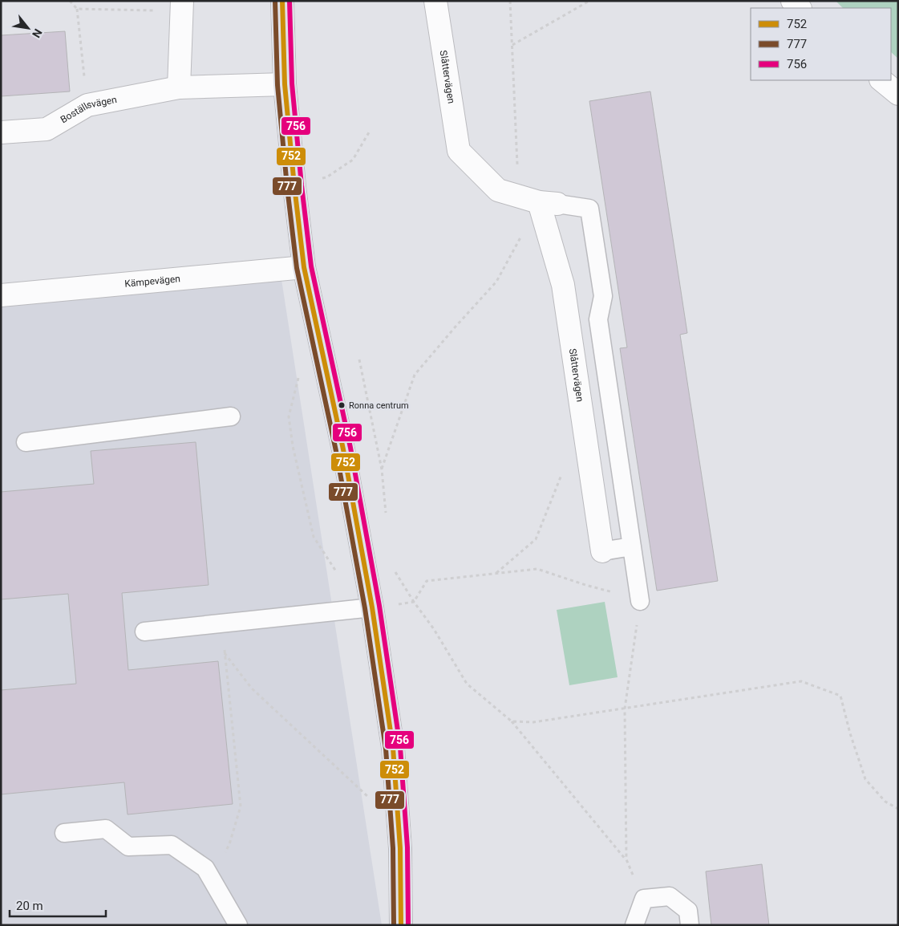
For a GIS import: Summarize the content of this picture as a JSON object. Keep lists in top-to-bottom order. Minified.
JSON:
{"streets":{"street":["Slåttervägen","Boställsvägen","Kämpevägen"]},"places":["Ronna centrum"],"lines":["transit line 752","transit line 777","transit line 756"],"legend":["752","777","756"],"scale_bar":"20 m","north":"bottom right"}
